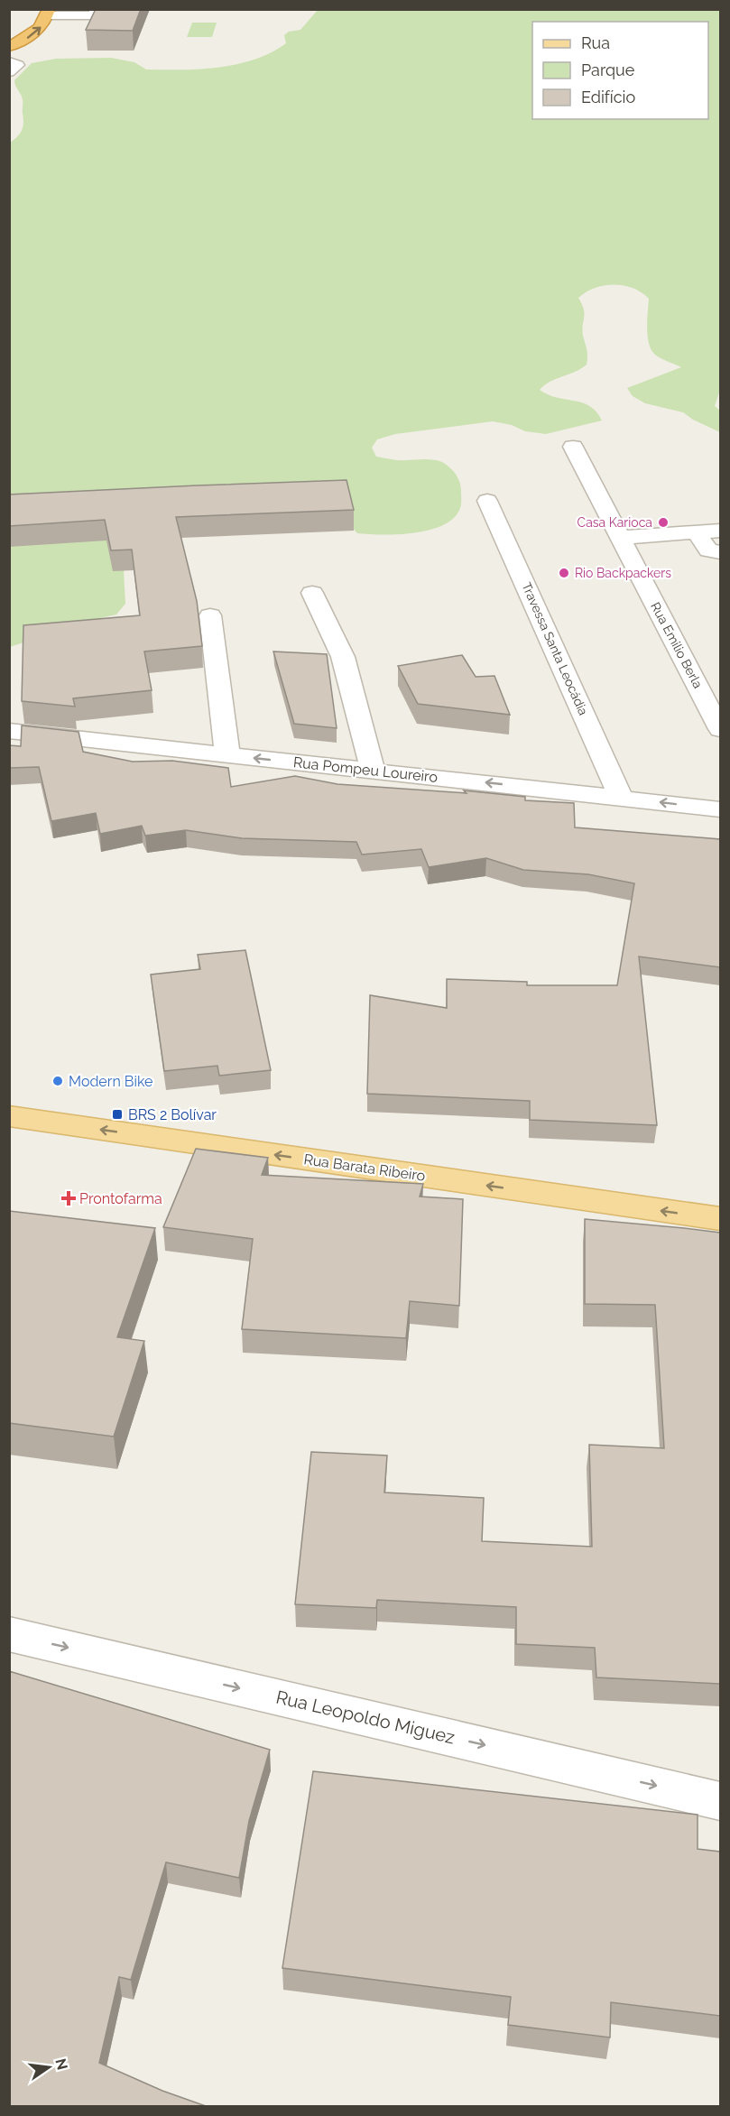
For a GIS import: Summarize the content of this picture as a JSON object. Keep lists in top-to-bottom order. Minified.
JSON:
{"streets":{"main road":["Rua Barata Ribeiro"],"street":["Rua Emilio Berla","Travessa Santa Leocádia","Rua Pompeu Loureiro","Rua Leopoldo Miguez"]},"crossings":[["Travessa Santa Leocádia","Rua Pompeu Loureiro"]],"one_way":["Rua Pompeu Loureiro","Rua Barata Ribeiro","Rua Leopoldo Miguez"],"places":{"other":["Casa Karioca","Rio Backpackers","Modern Bike"],"transit":["BRS 2 Bolívar"],"health":["Prontofarma"]},"legend":["Rua","Parque","Edifício"],"north":"right"}
